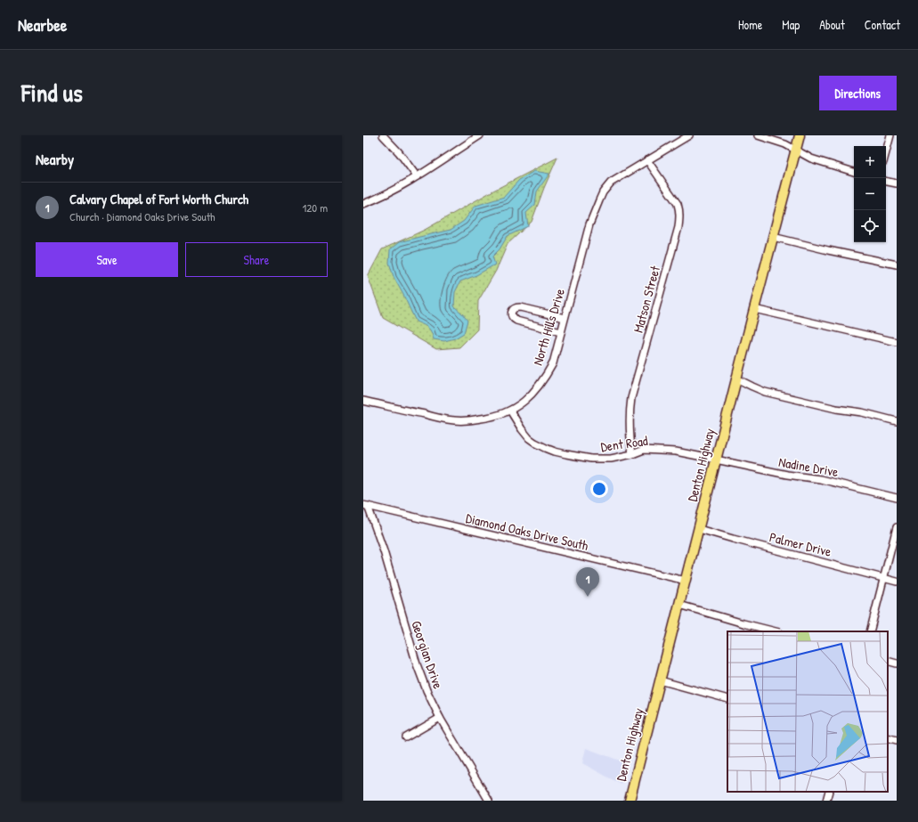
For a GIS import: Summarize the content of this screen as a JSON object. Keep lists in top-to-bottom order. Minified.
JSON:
{"streets":{"main road":["Denton Highway"],"street":["Matson Street","North Hills Drive","Dent Road","Nadine Drive","Diamond Oaks Drive South","Palmer Drive","Georgian Drive"]},"crossings":[["Matson Street","North Hills Drive"],["Matson Street","Dent Road"],["North Hills Drive","Dent Road"],["Dent Road","Denton Highway"],["Dent Road","Nadine Drive"],["Denton Highway","Nadine Drive"],["Denton Highway","Diamond Oaks Drive South"],["Denton Highway","Palmer Drive"],["Diamond Oaks Drive South","Georgian Drive"]],"page":{"header":"Nearbee","nav":["Home","Map","About","Contact"],"title":"Find us","buttons":["Directions",["Save","Share"]],"heading":"Nearby","map_buttons":["+","−"],"list":[{"mark":"1","name":"Calvary Chapel of Fort Worth Church","note":"Church · Diamond Oaks Drive South","value":"120 m"}],"pins":"1"}}
